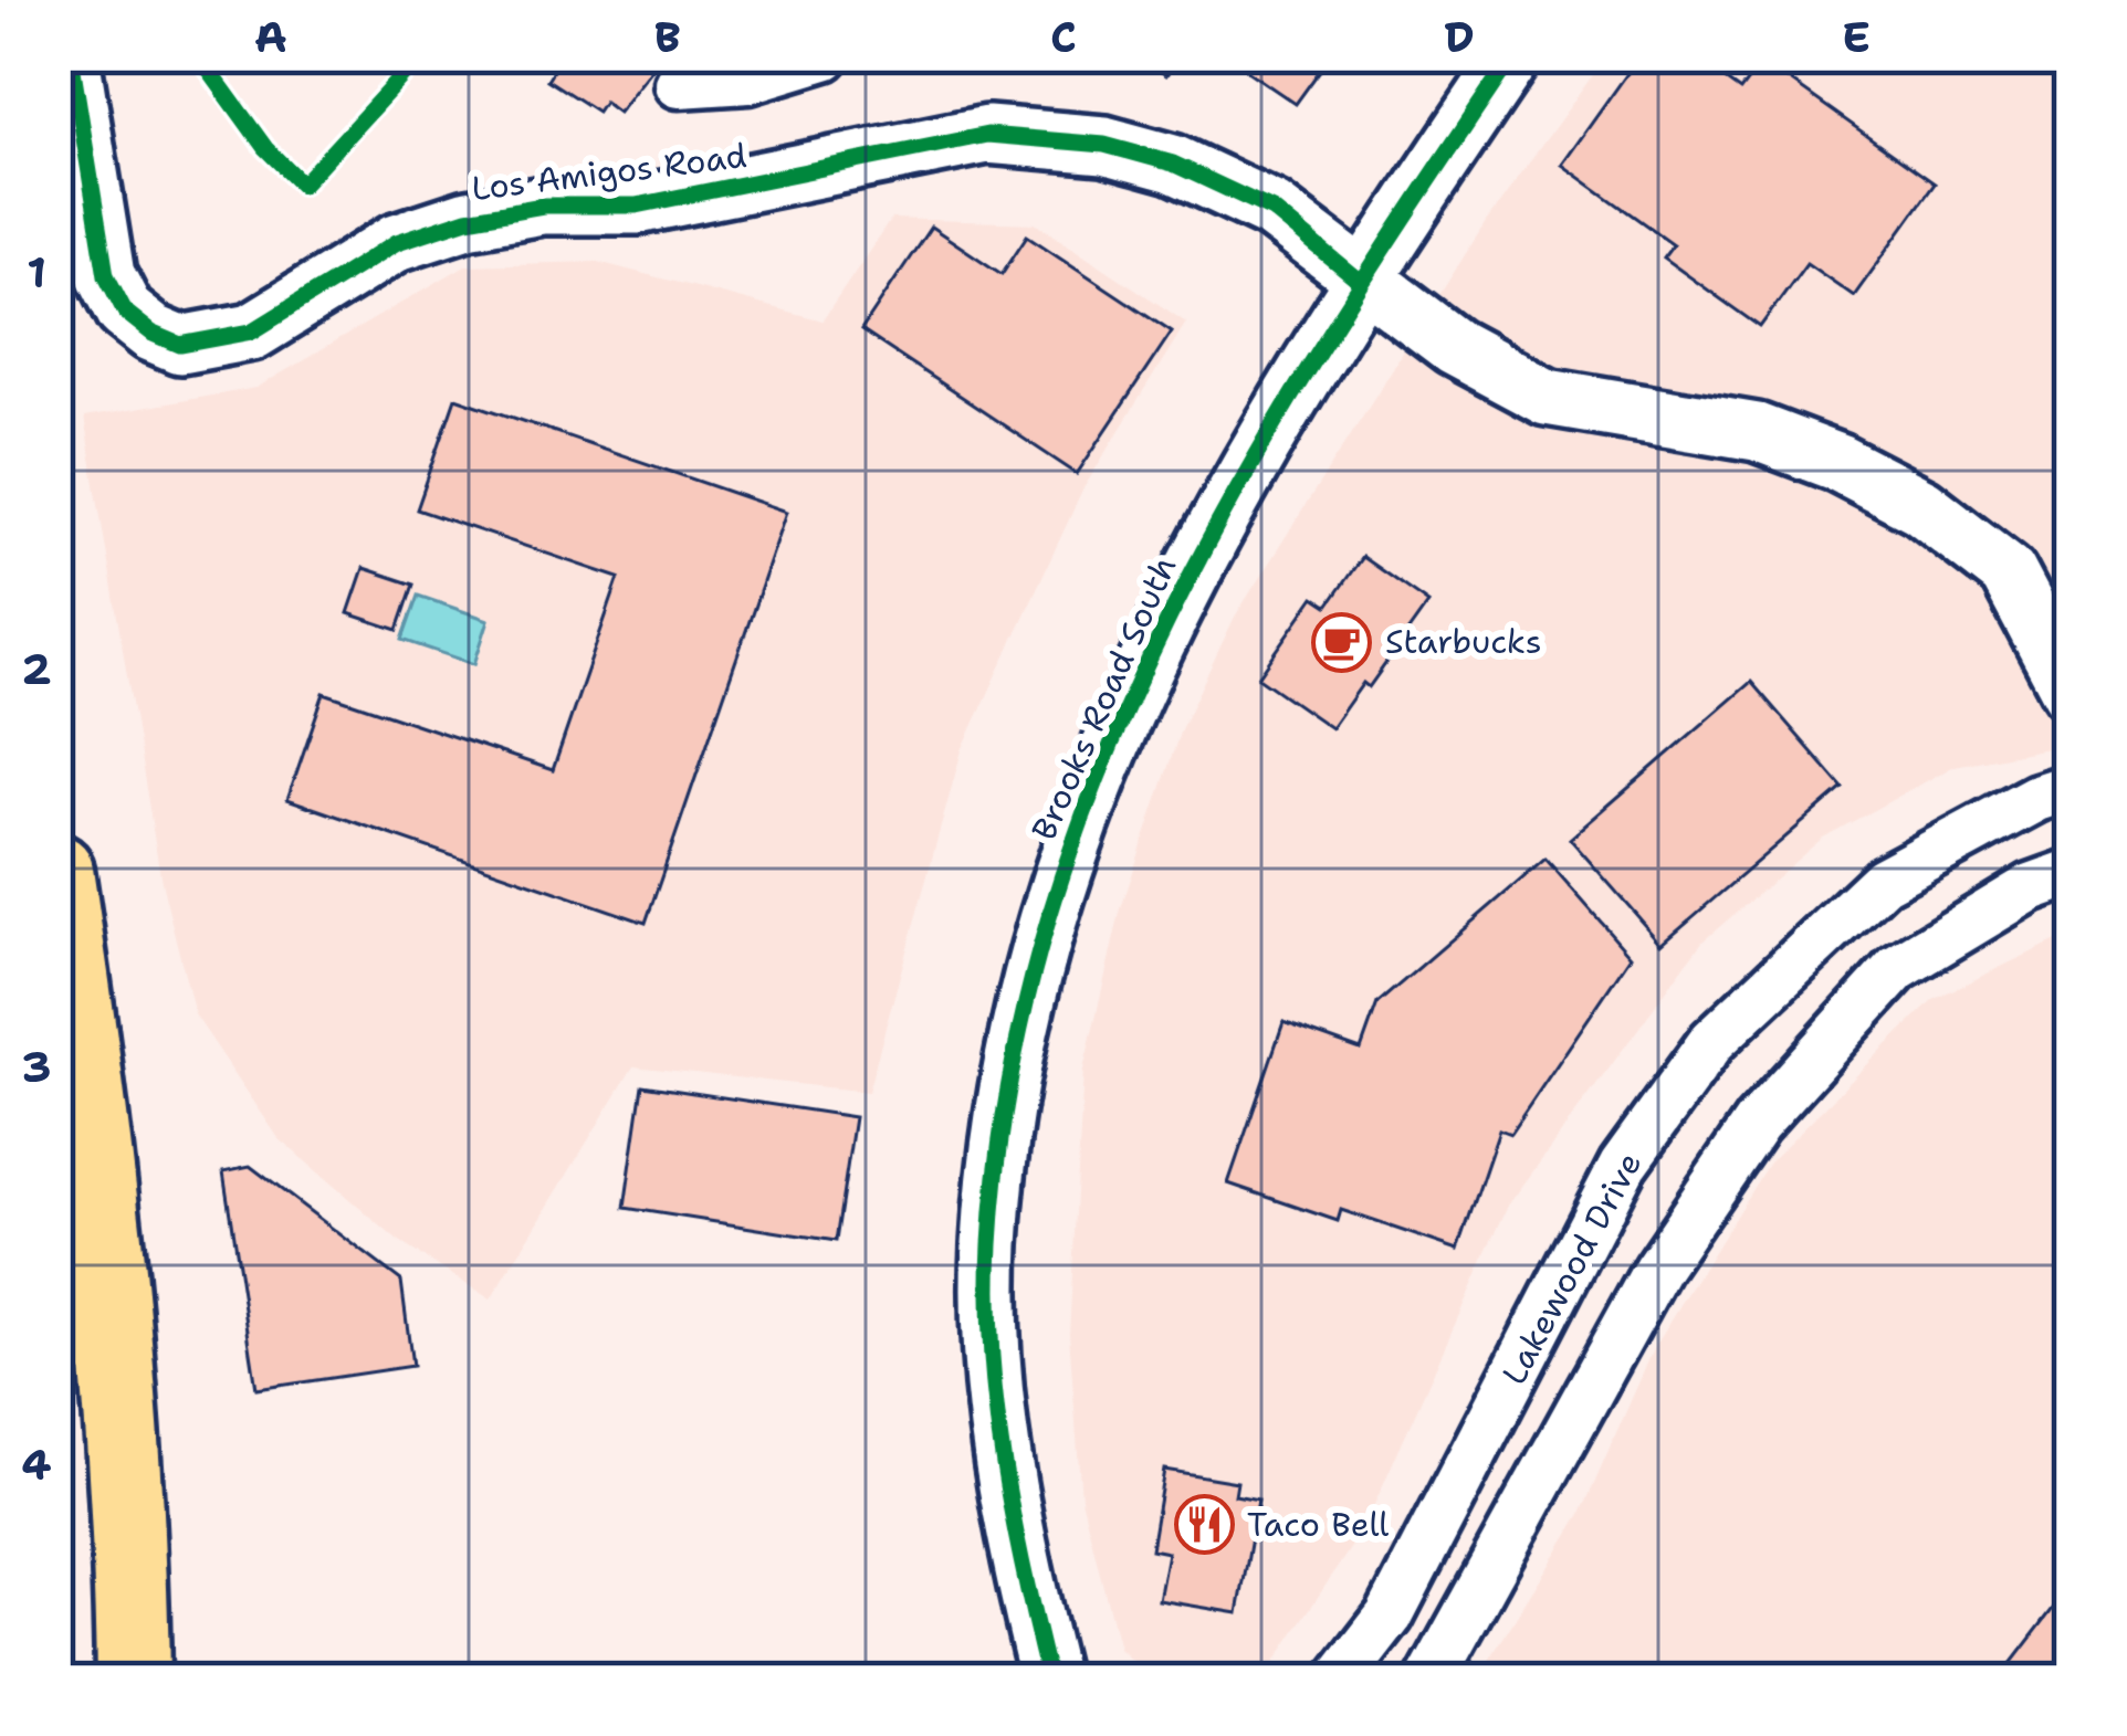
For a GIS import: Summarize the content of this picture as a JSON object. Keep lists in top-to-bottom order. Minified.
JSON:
{"streets":{"street":["Los Amigos Road","Brooks Road South","Lakewood Drive"]},"crossings":[["Los Amigos Road","Brooks Road South"]],"places":{"cafe":["Starbucks"],"restaurant":["Taco Bell"]},"grid":{"columns":["A","B","C","D","E"],"rows":["1","2","3","4"]}}
